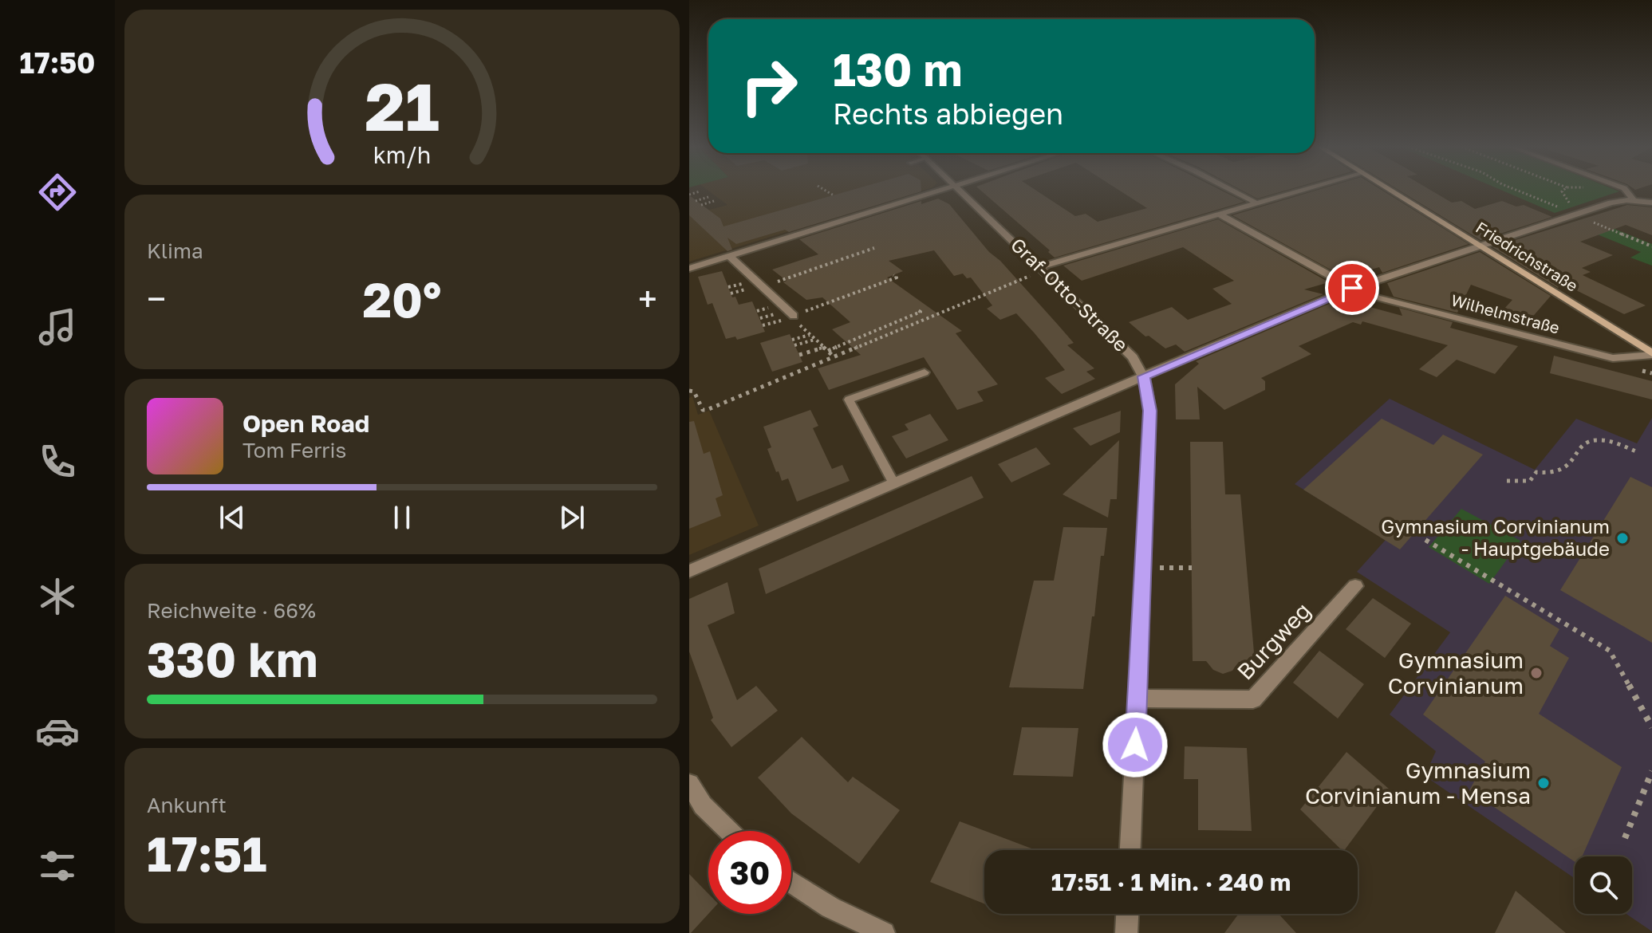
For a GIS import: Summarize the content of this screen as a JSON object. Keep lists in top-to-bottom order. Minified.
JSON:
{"streets":{"street":["Friedrichstraße","Graf-Otto-Straße","Wilhelmstraße","Burgweg"]},"crossings":[["Friedrichstraße","Wilhelmstraße"],["Graf-Otto-Straße","Burgweg"]],"places":["Gymnasium Corvinianum - Hauptgebäude","Gymnasium Corvinianum","Gymnasium Corvinianum - Mensa"],"page":{"tabs":"17:50","turn":["130 m","Rechts abbiegen"],"tile":["Klima",["Reichweite · 66%","330 km"],["Ankunft","17:51"]],"heat":["−","20°","+"],"song":["Open Road","Tom Ferris"],"limit":"30","trip":"17:51 · 1 Min. · 240 m","gauge":["21","km/h"]}}
